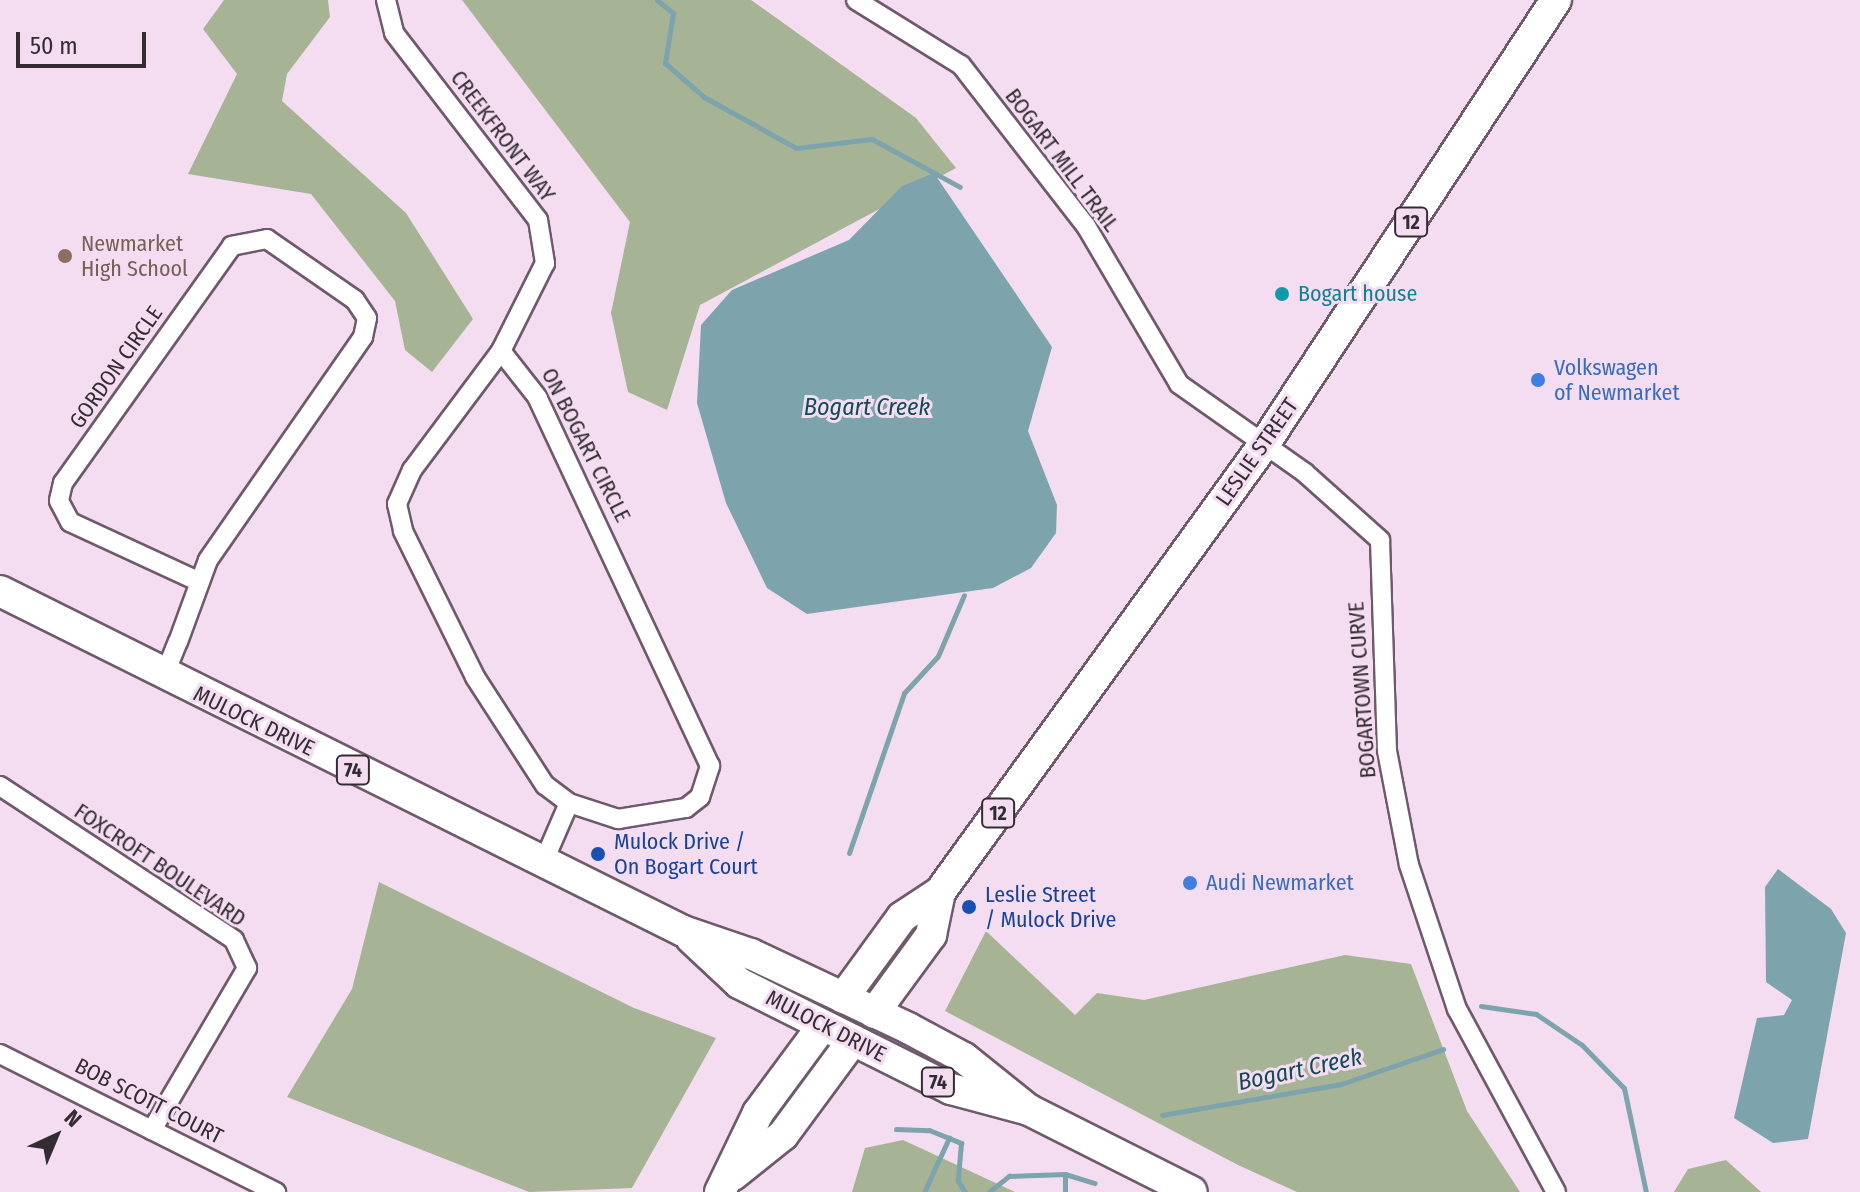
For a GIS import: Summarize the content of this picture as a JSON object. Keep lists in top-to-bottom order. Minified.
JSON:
{"streets":{"main road":["12","LESLIE STREET","MULOCK DRIVE","74"],"street":["CREEKFRONT WAY","BOGART MILL TRAIL","GORDON CIRCLE","ON BOGART CIRCLE","BOGARTOWN CURVE","FOXCROFT BOULEVARD","BOB SCOTT COURT"]},"crossings":[["CREEKFRONT WAY","ON BOGART CIRCLE"],["BOGART MILL TRAIL","LESLIE STREET"],["BOGART MILL TRAIL","BOGARTOWN CURVE"],["GORDON CIRCLE","MULOCK DRIVE"],["LESLIE STREET","BOGARTOWN CURVE"],["LESLIE STREET","MULOCK DRIVE"],["FOXCROFT BOULEVARD","BOB SCOTT COURT"]],"water":["Bogart Creek"],"places":["Newmarket High School","Bogart house","Volkswagen of Newmarket","Mulock Drive / On Bogart Court","Audi Newmarket","Leslie Street / Mulock Drive"],"scale_bar":"50 m","north":"top right"}
